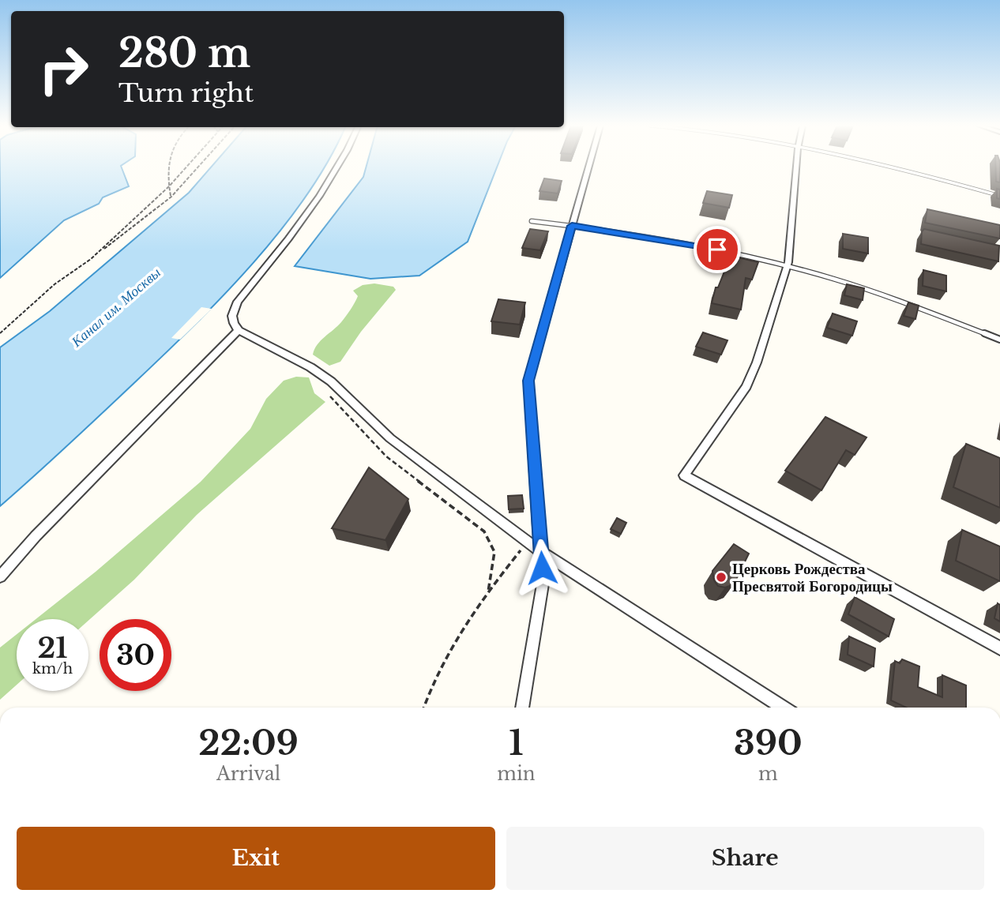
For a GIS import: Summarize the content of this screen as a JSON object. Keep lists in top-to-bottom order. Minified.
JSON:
{"water":["Канал им. Москвы"],"places":["Церковь Рождества Пресвятой Богородицы"],"page":{"turn":["280 m","Turn right"],"speed":"21 km/h","limit":"30","eta":["22:09","Arrival","1","min","390","m"],"buttons":["Exit","Share"]}}
